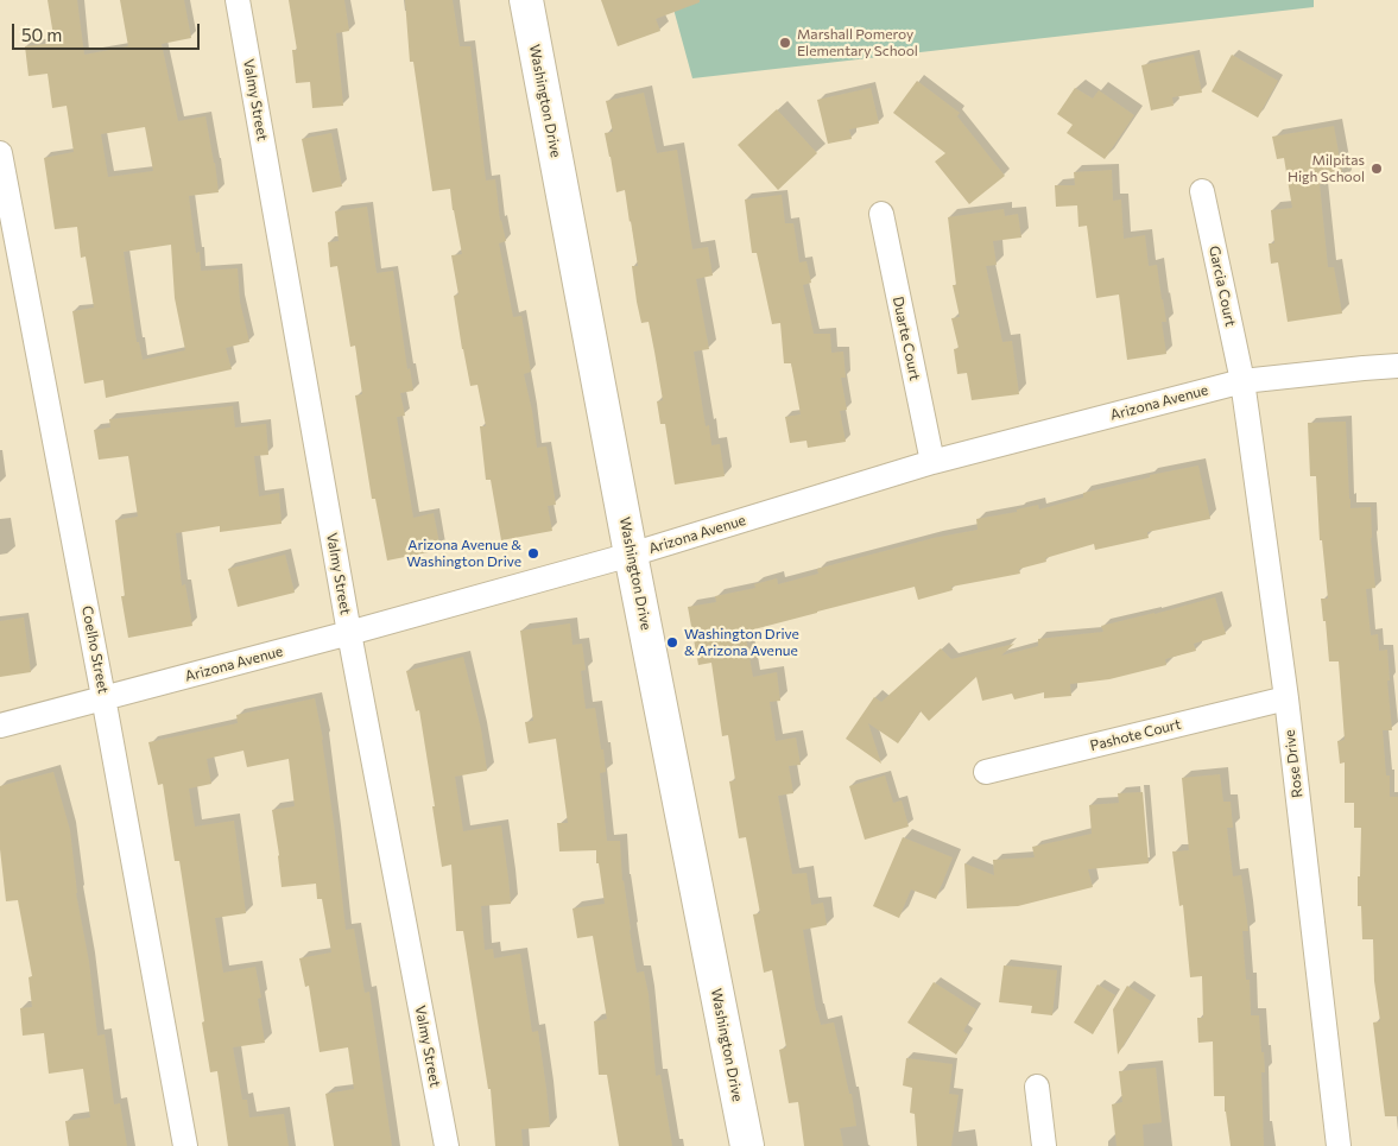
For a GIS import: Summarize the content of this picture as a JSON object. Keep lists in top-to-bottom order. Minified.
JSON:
{"streets":{"street":["Valmy Street","Washington Drive","Garcia Court","Duarte Court","Arizona Avenue","Coelho Street","Pashote Court","Rose Drive"]},"crossings":[["Valmy Street","Arizona Avenue"],["Washington Drive","Arizona Avenue"],["Garcia Court","Arizona Avenue"],["Garcia Court","Rose Drive"],["Duarte Court","Arizona Avenue"],["Arizona Avenue","Coelho Street"],["Arizona Avenue","Rose Drive"],["Pashote Court","Rose Drive"]],"places":["Marshall Pomeroy Elementary School","Milpitas High School","Arizona Avenue & Washington Drive","Washington Drive & Arizona Avenue"],"scale_bar":"50 m"}
